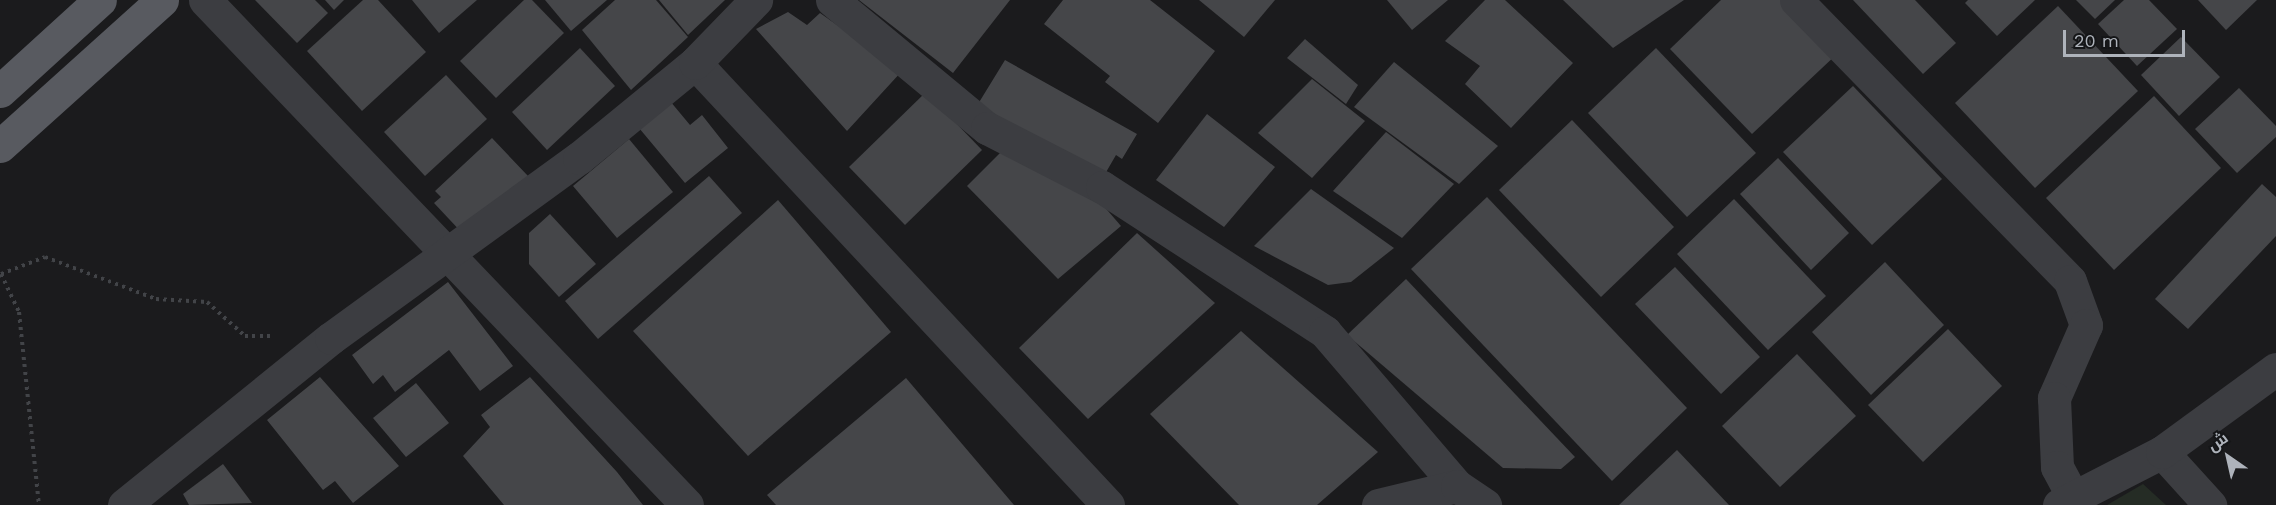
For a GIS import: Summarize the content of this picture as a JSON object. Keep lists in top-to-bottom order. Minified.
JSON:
{"scale_bar":"20 m","north":"top left"}
